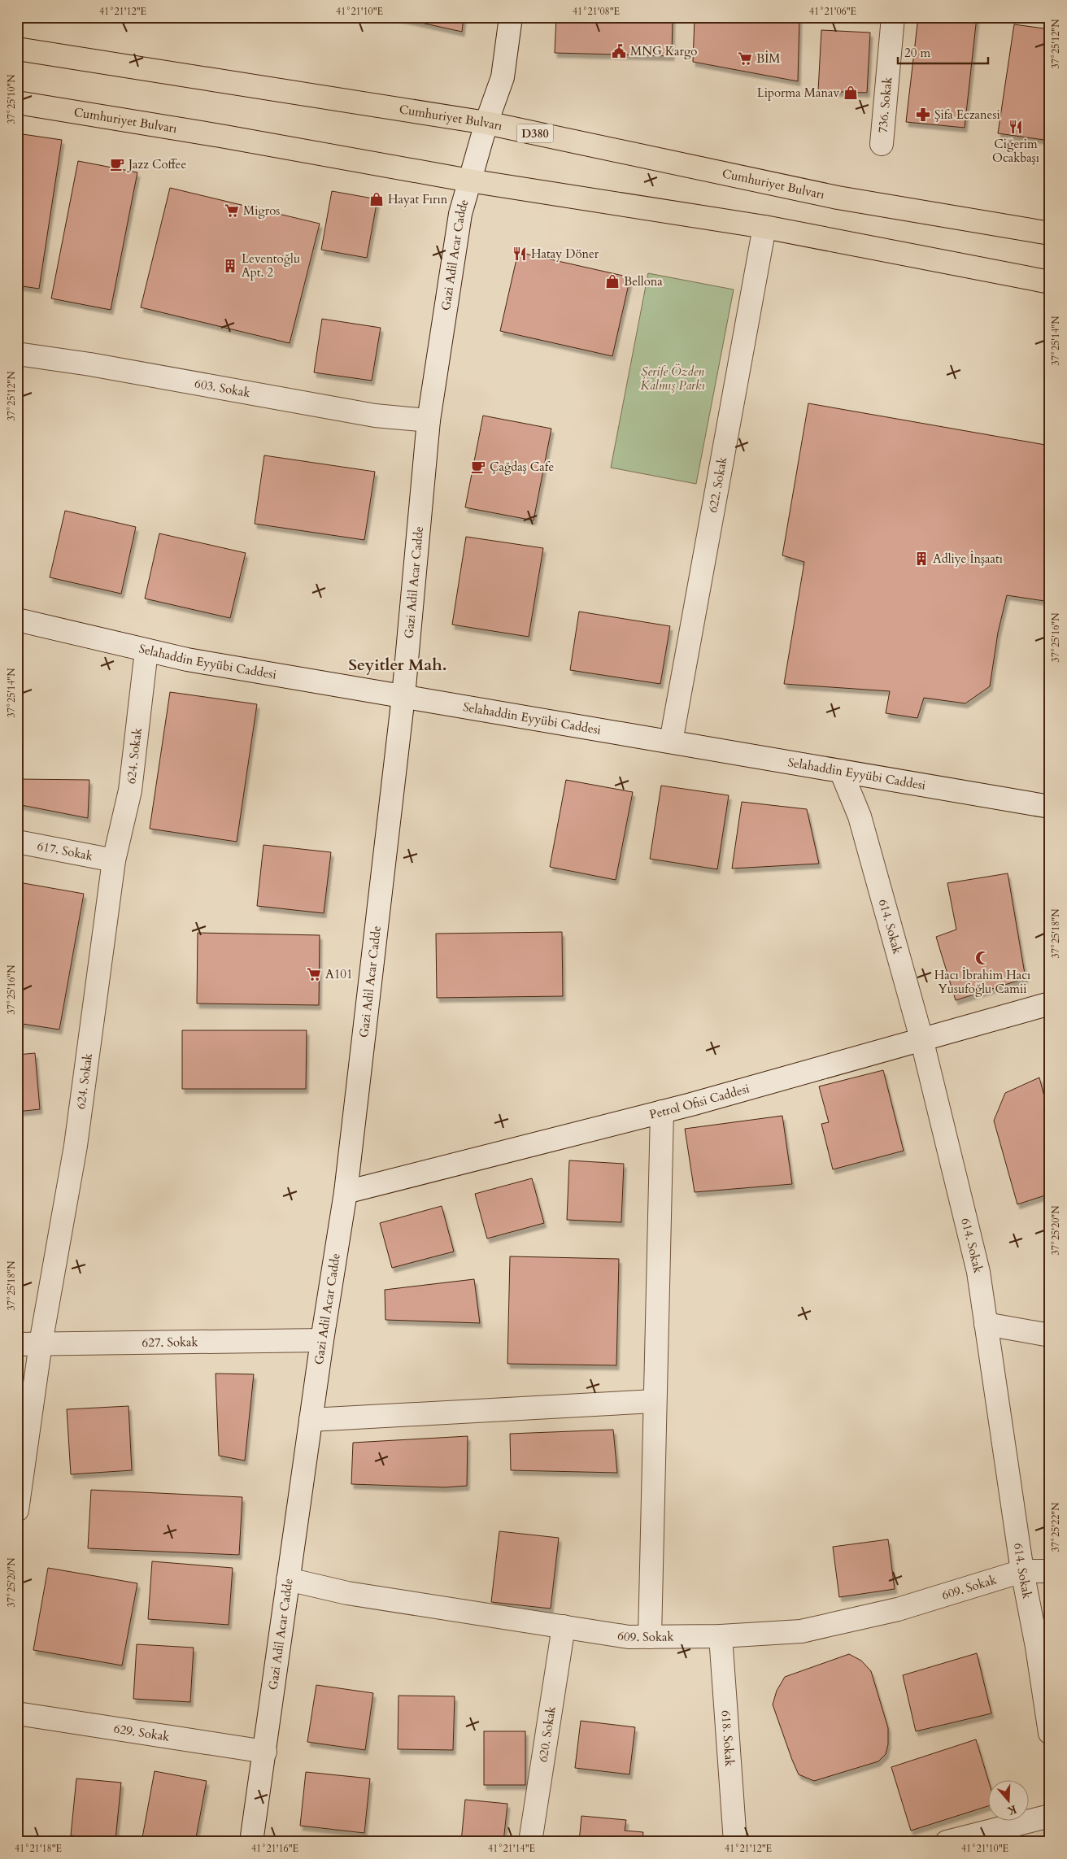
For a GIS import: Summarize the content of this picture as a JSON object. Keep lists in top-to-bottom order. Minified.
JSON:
{"streets":{"main road":["Cumhuriyet Bulvarı","D380"],"street":["736. Sokak","Gazi Adil Acar Cadde","603. Sokak","622. Sokak","Selahaddin Eyyübi Caddesi","624. Sokak","617. Sokak","614. Sokak","Petrol Ofisi Caddesi","627. Sokak","609. Sokak","629. Sokak","620. Sokak","618. Sokak"]},"crossings":[["Cumhuriyet Bulvarı","Gazi Adil Acar Cadde"],["Cumhuriyet Bulvarı","622. Sokak"],["Gazi Adil Acar Cadde","603. Sokak"],["Gazi Adil Acar Cadde","Selahaddin Eyyübi Caddesi"],["Gazi Adil Acar Cadde","Petrol Ofisi Caddesi"],["Gazi Adil Acar Cadde","627. Sokak"],["Gazi Adil Acar Cadde","609. Sokak"],["Gazi Adil Acar Cadde","629. Sokak"],["622. Sokak","Selahaddin Eyyübi Caddesi"],["Selahaddin Eyyübi Caddesi","624. Sokak"],["Selahaddin Eyyübi Caddesi","614. Sokak"],["624. Sokak","617. Sokak"],["624. Sokak","627. Sokak"],["614. Sokak","Petrol Ofisi Caddesi"],["614. Sokak","609. Sokak"],["609. Sokak","620. Sokak"],["609. Sokak","618. Sokak"]],"districts":["Seyitler Mah."],"parks":["Şerife Özden Kalmış Parkı"],"places":{"public building":["MNG Kargo"],"supermarket":["BİM","Migros","A101"],"shop":["Liporma Manav","Hayat Fırın","Bellona"],"pharmacy":["Şifa Eczanesi"],"restaurant":["Ciğerim Ocakbaşı","Hatay Döner"],"cafe":["Jazz Coffee","Çağdaş Cafe"],"building":["Leventoğlu Apt. 2","Adliye İnşaatı"],"mosque":["Hacı İbrahim Hacı Yusufoğlu Camii"]},"scale_bar":"20 m","north":"bottom","coordinates":["41°21'12\"E","41°21'10\"E","41°21'08\"E","41°21'06\"E","37°25'12\"N","37°25'10\"N","37°25'14\"N","37°25'16\"N","37°25'18\"N","37°25'20\"N","37°25'22\"N","41°21'18\"E","41°21'16\"E","41°21'14\"E"]}
